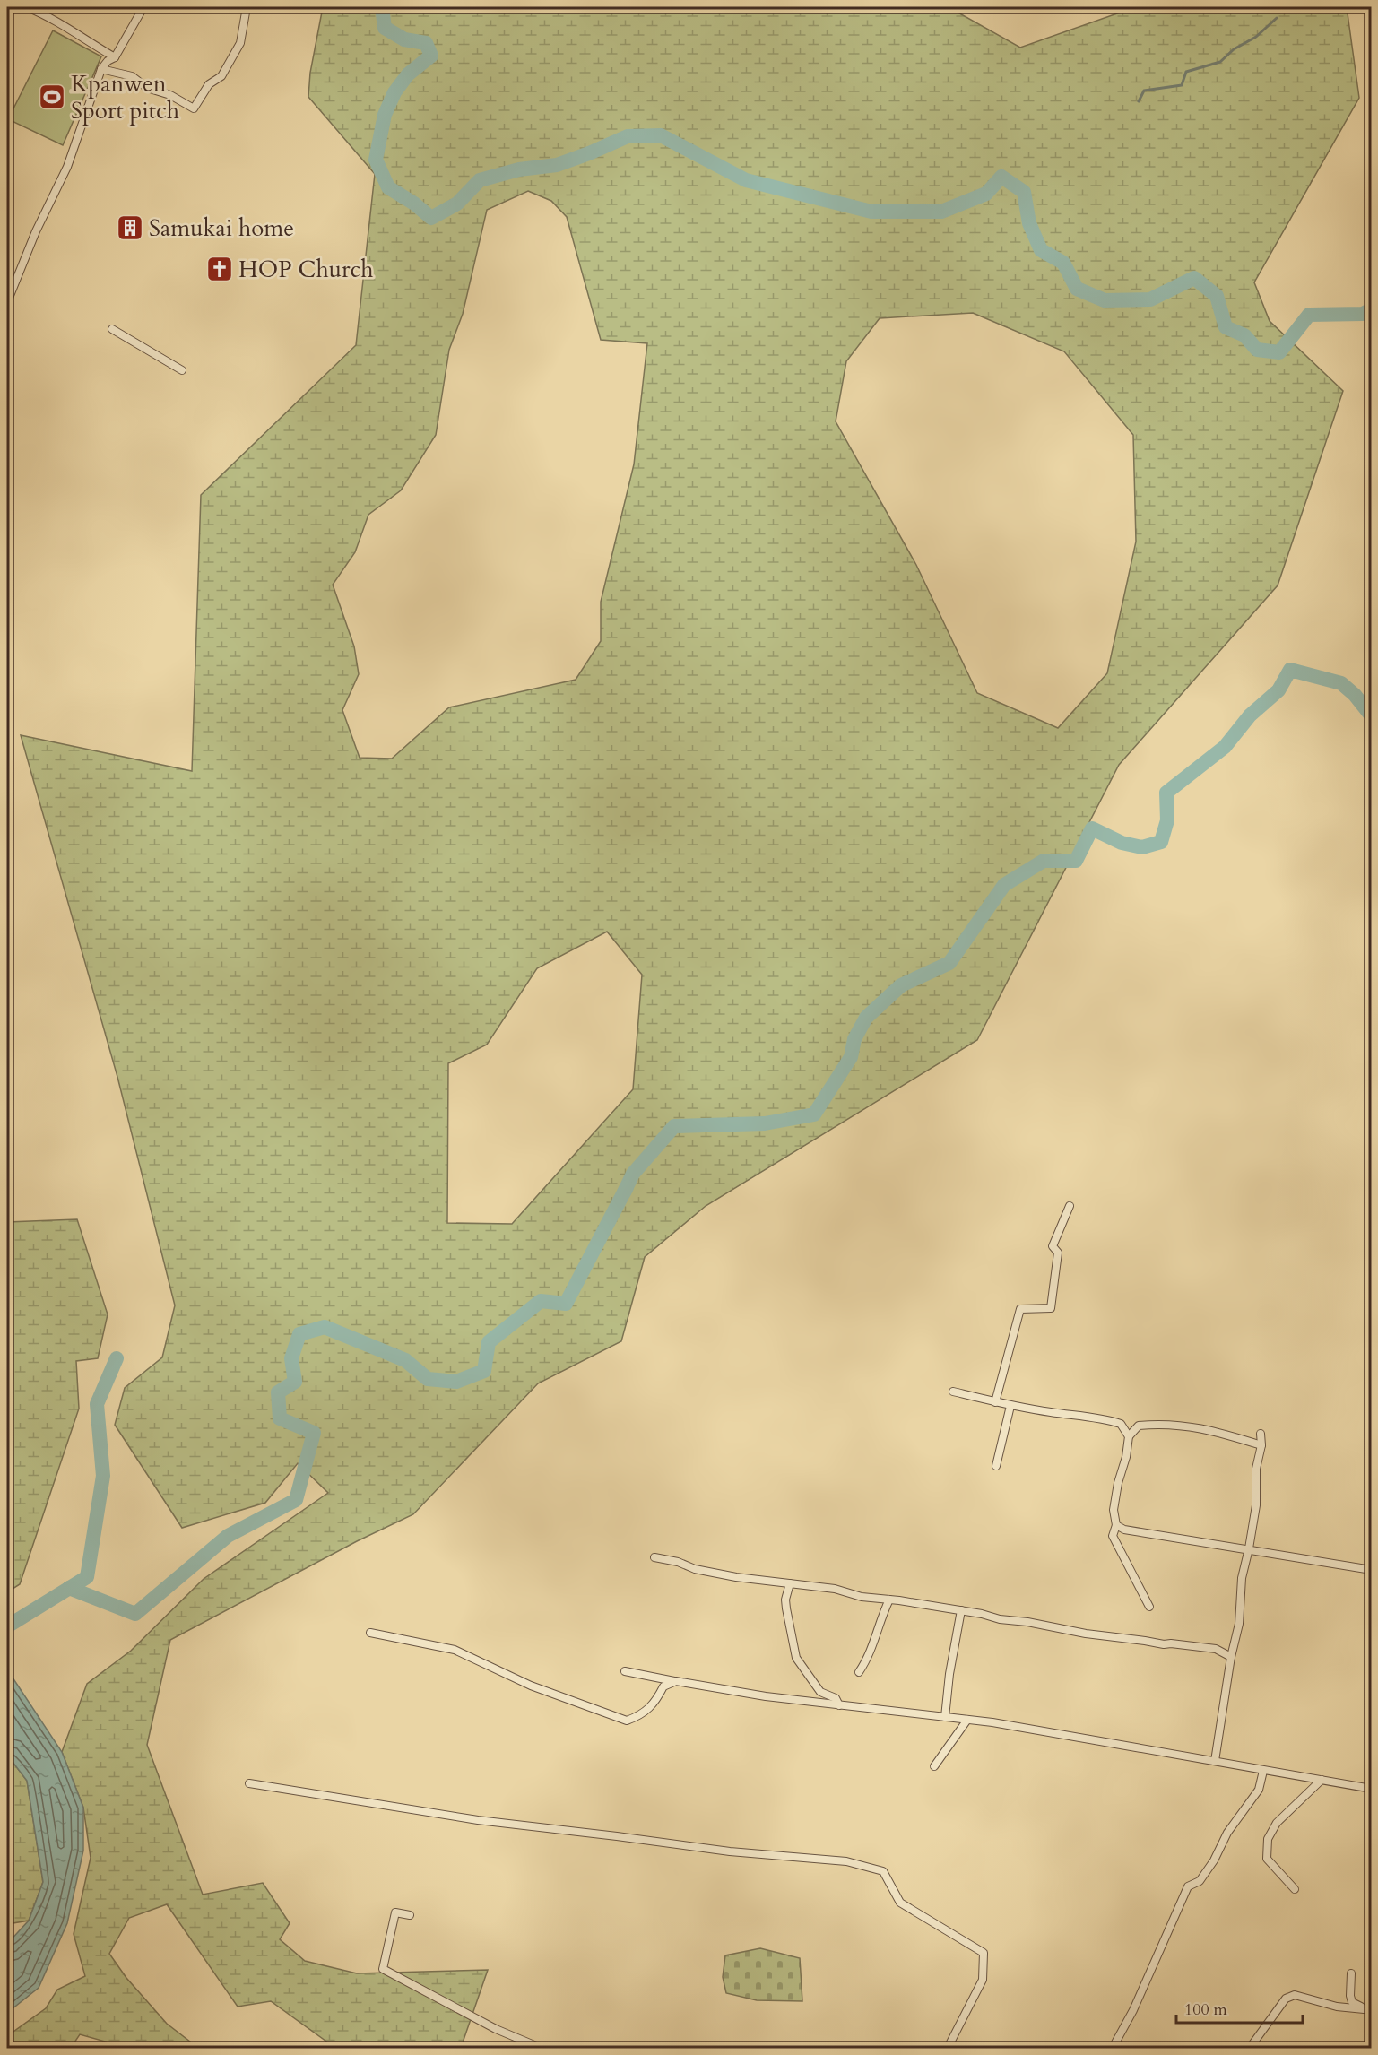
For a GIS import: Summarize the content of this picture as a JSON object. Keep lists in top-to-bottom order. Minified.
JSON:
{"places":{"sports":["Kpanwen Sport pitch"],"building":["Samukai home"],"church":["HOP Church"]},"scale_bar":"100 m"}
